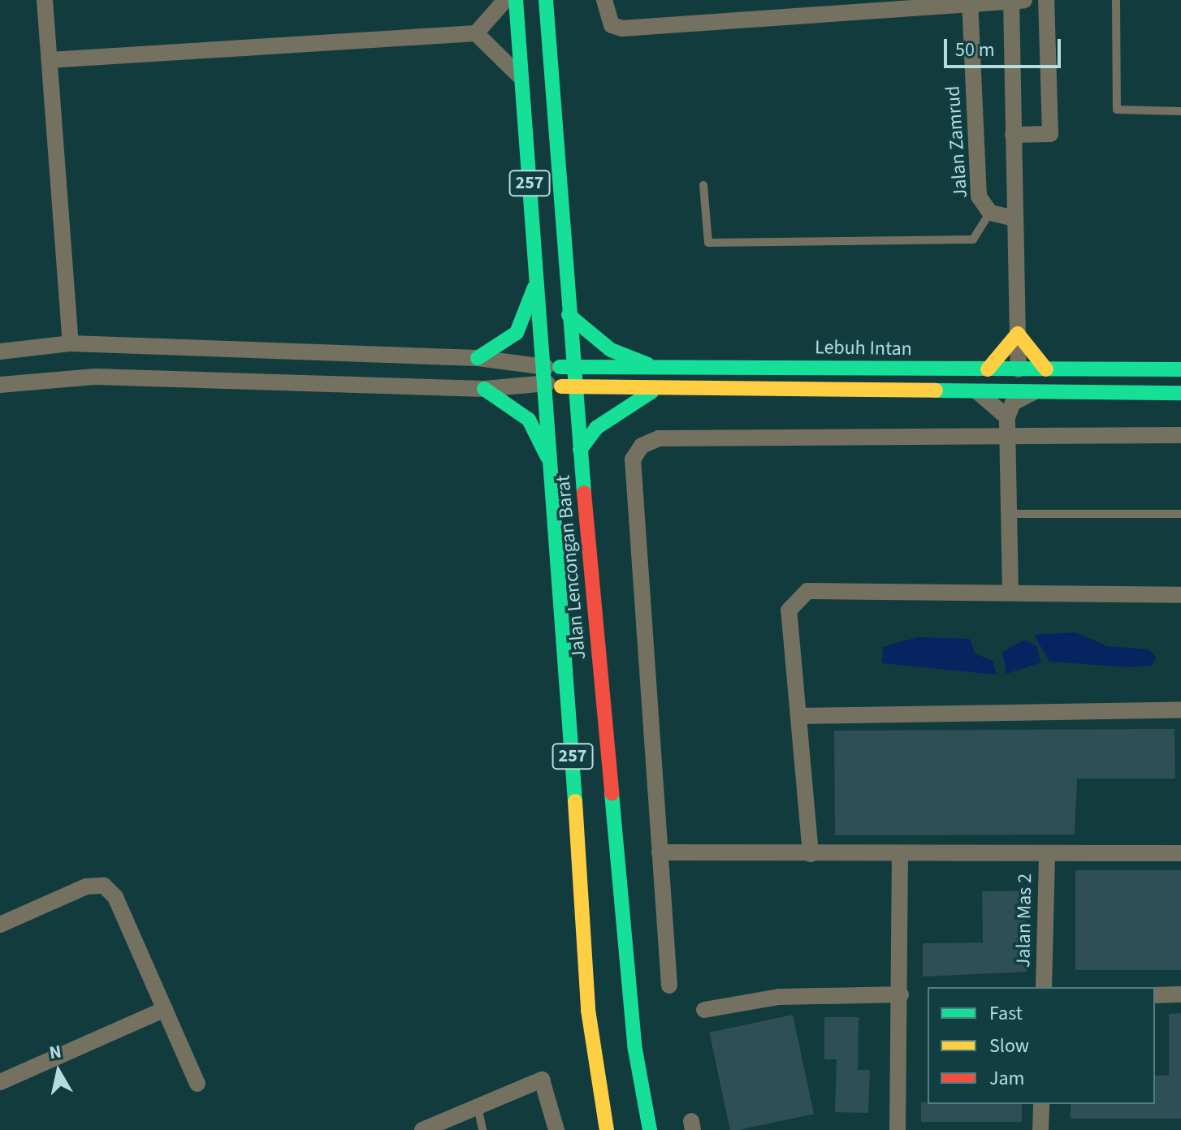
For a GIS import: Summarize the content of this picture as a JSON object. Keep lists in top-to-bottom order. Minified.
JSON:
{"streets":{"main road":["257","Lebuh Intan","Jalan Lencongan Barat"],"street":["Jalan Zamrud","Jalan Mas 2"]},"crossings":[["Lebuh Intan","Jalan Lencongan Barat"]],"legend":["Fast","Slow","Jam"],"scale_bar":"50 m","north":"top"}
